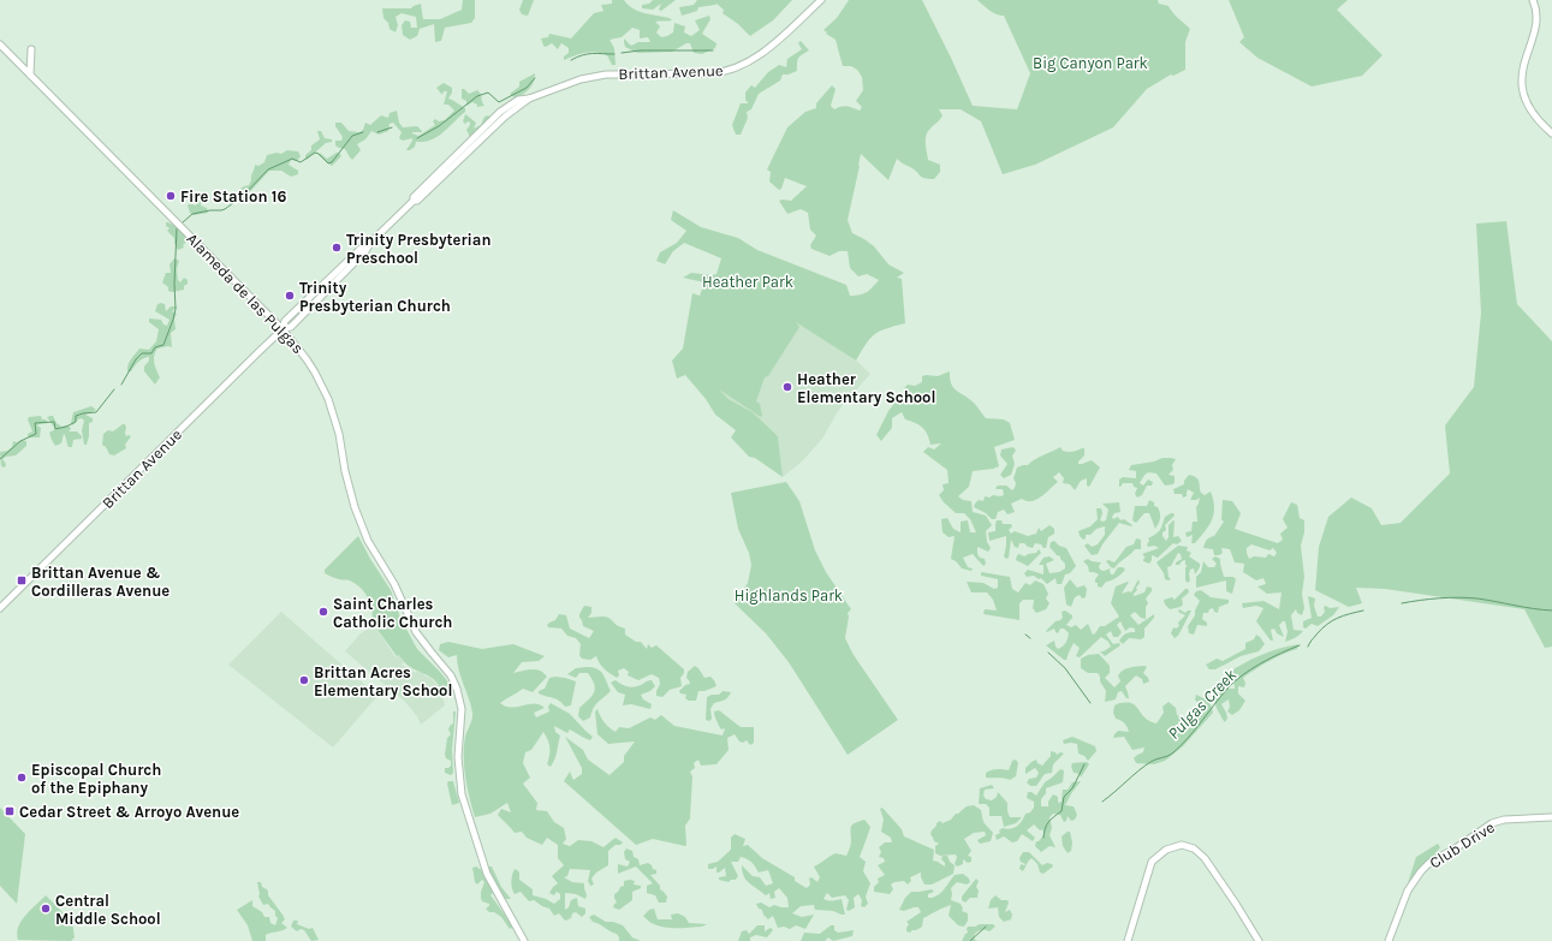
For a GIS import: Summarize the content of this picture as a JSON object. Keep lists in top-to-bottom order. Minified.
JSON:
{"streets":{"main road":["Brittan Avenue","Alameda de las Pulgas","Club Drive"]},"crossings":[["Brittan Avenue","Alameda de las Pulgas"]],"water":["Pulgas Creek"],"parks":["Big Canyon Park","Heather Park","Highlands Park"],"places":{"other":["Fire Station 16","Trinity Presbyterian Preschool","Trinity Presbyterian Church","Heather Elementary School","Saint Charles Catholic Church","Brittan Acres Elementary School","Episcopal Church of the Epiphany","Central Middle School"],"transit":["Brittan Avenue & Cordilleras Avenue","Cedar Street & Arroyo Avenue"]}}
